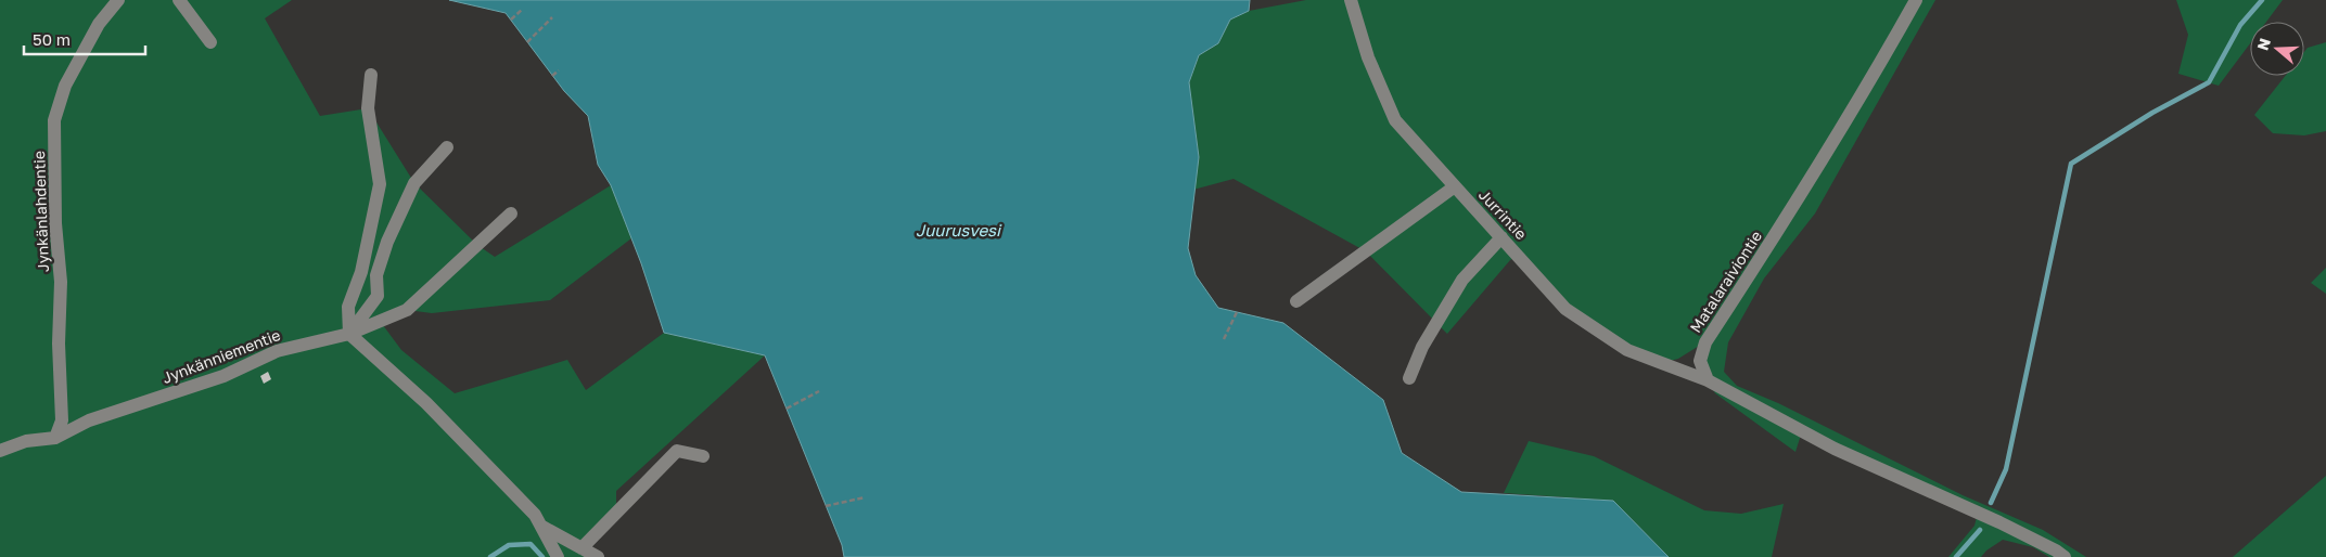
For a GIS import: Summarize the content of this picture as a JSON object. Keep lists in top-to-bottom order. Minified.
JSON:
{"streets":{"street":["Jynkänlahdentie","Jurrintie","Matalaraiviontie","Jynkänniementie"]},"crossings":[["Jynkänlahdentie","Jynkänniementie"],["Jurrintie","Matalaraiviontie"]],"water":["Juurusvesi"],"scale_bar":"50 m","north":"left"}
